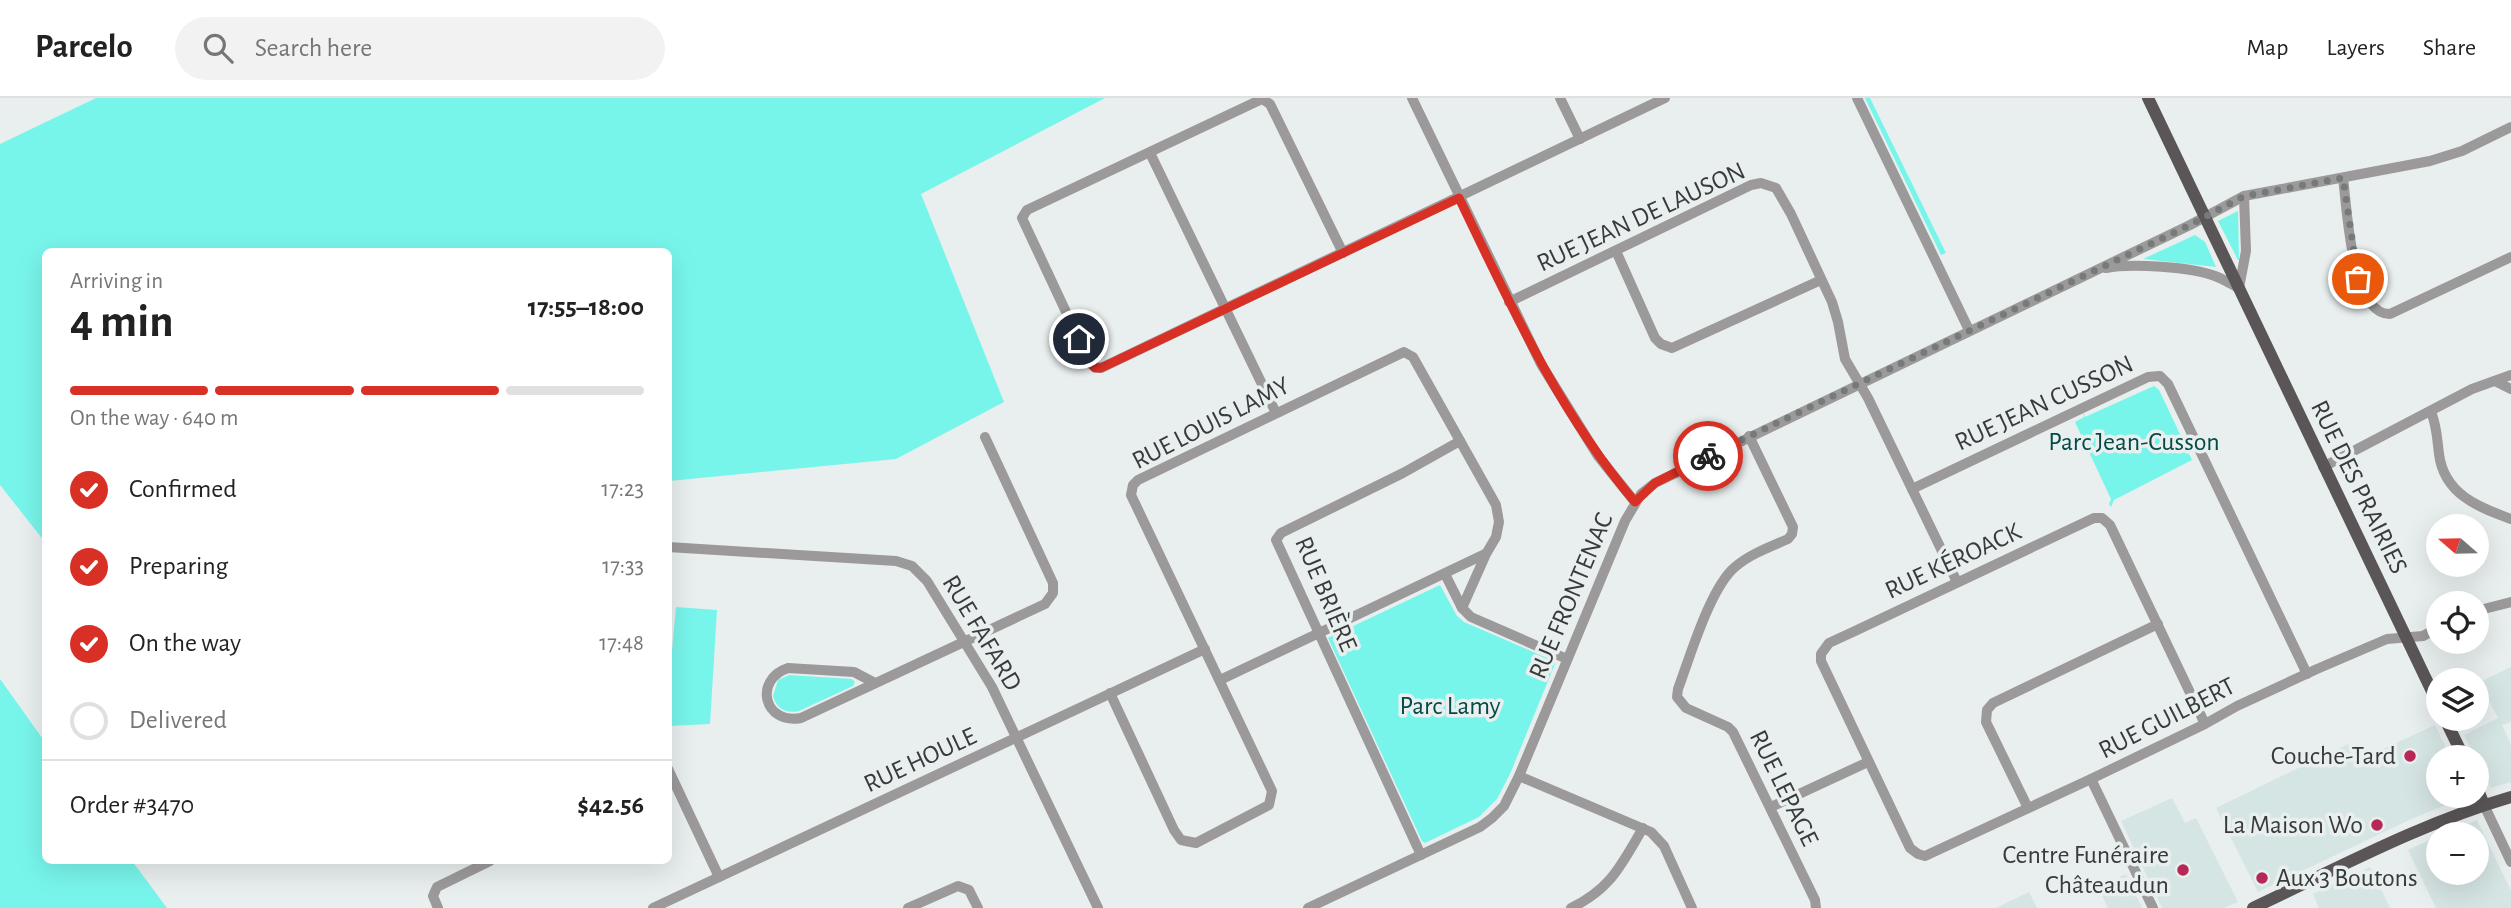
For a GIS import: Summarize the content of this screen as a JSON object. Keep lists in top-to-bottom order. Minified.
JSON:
{"streets":{"main road":["RUE DES PRAIRIES"],"street":["RUE JEAN DE LAUSON","RUE JEAN CUSSON","RUE LOUIS LAMY","RUE KÉROACK","RUE BRIÈRE","RUE FRONTENAC","RUE FAFARD","RUE GUILBERT","RUE HOULE","RUE LEPAGE"]},"crossings":[["RUE JEAN DE LAUSON","RUE JEAN CUSSON"],["RUE JEAN DE LAUSON","RUE KÉROACK"],["RUE JEAN DE LAUSON","RUE FRONTENAC"],["RUE JEAN CUSSON","RUE GUILBERT"],["RUE LOUIS LAMY","RUE BRIÈRE"],["RUE LOUIS LAMY","RUE HOULE"],["RUE DES PRAIRIES","RUE FRONTENAC"],["RUE DES PRAIRIES","RUE GUILBERT"],["RUE KÉROACK","RUE GUILBERT"],["RUE BRIÈRE","RUE FRONTENAC"],["RUE FRONTENAC","RUE LEPAGE"],["RUE FAFARD","RUE HOULE"]],"parks":["Parc Jean-Cusson","Parc Lamy"],"places":["Couche-Tard","La Maison Wo","Centre Funéraire Châteaudun","Aux 3 Boutons"],"north":"left","page":{"header":"Parcelo","search":"Search here","nav":["Map","Layers","Share"],"heading":["4 min","Arriving in","17:55–18:00"],"panel":["Order #3470","$42.56"],"bar":"On the way · 640 m","list":[["Confirmed","17:23"],["Preparing","17:33"],["On the way","17:48"],"Delivered"],"map_buttons":["+","−"]}}
